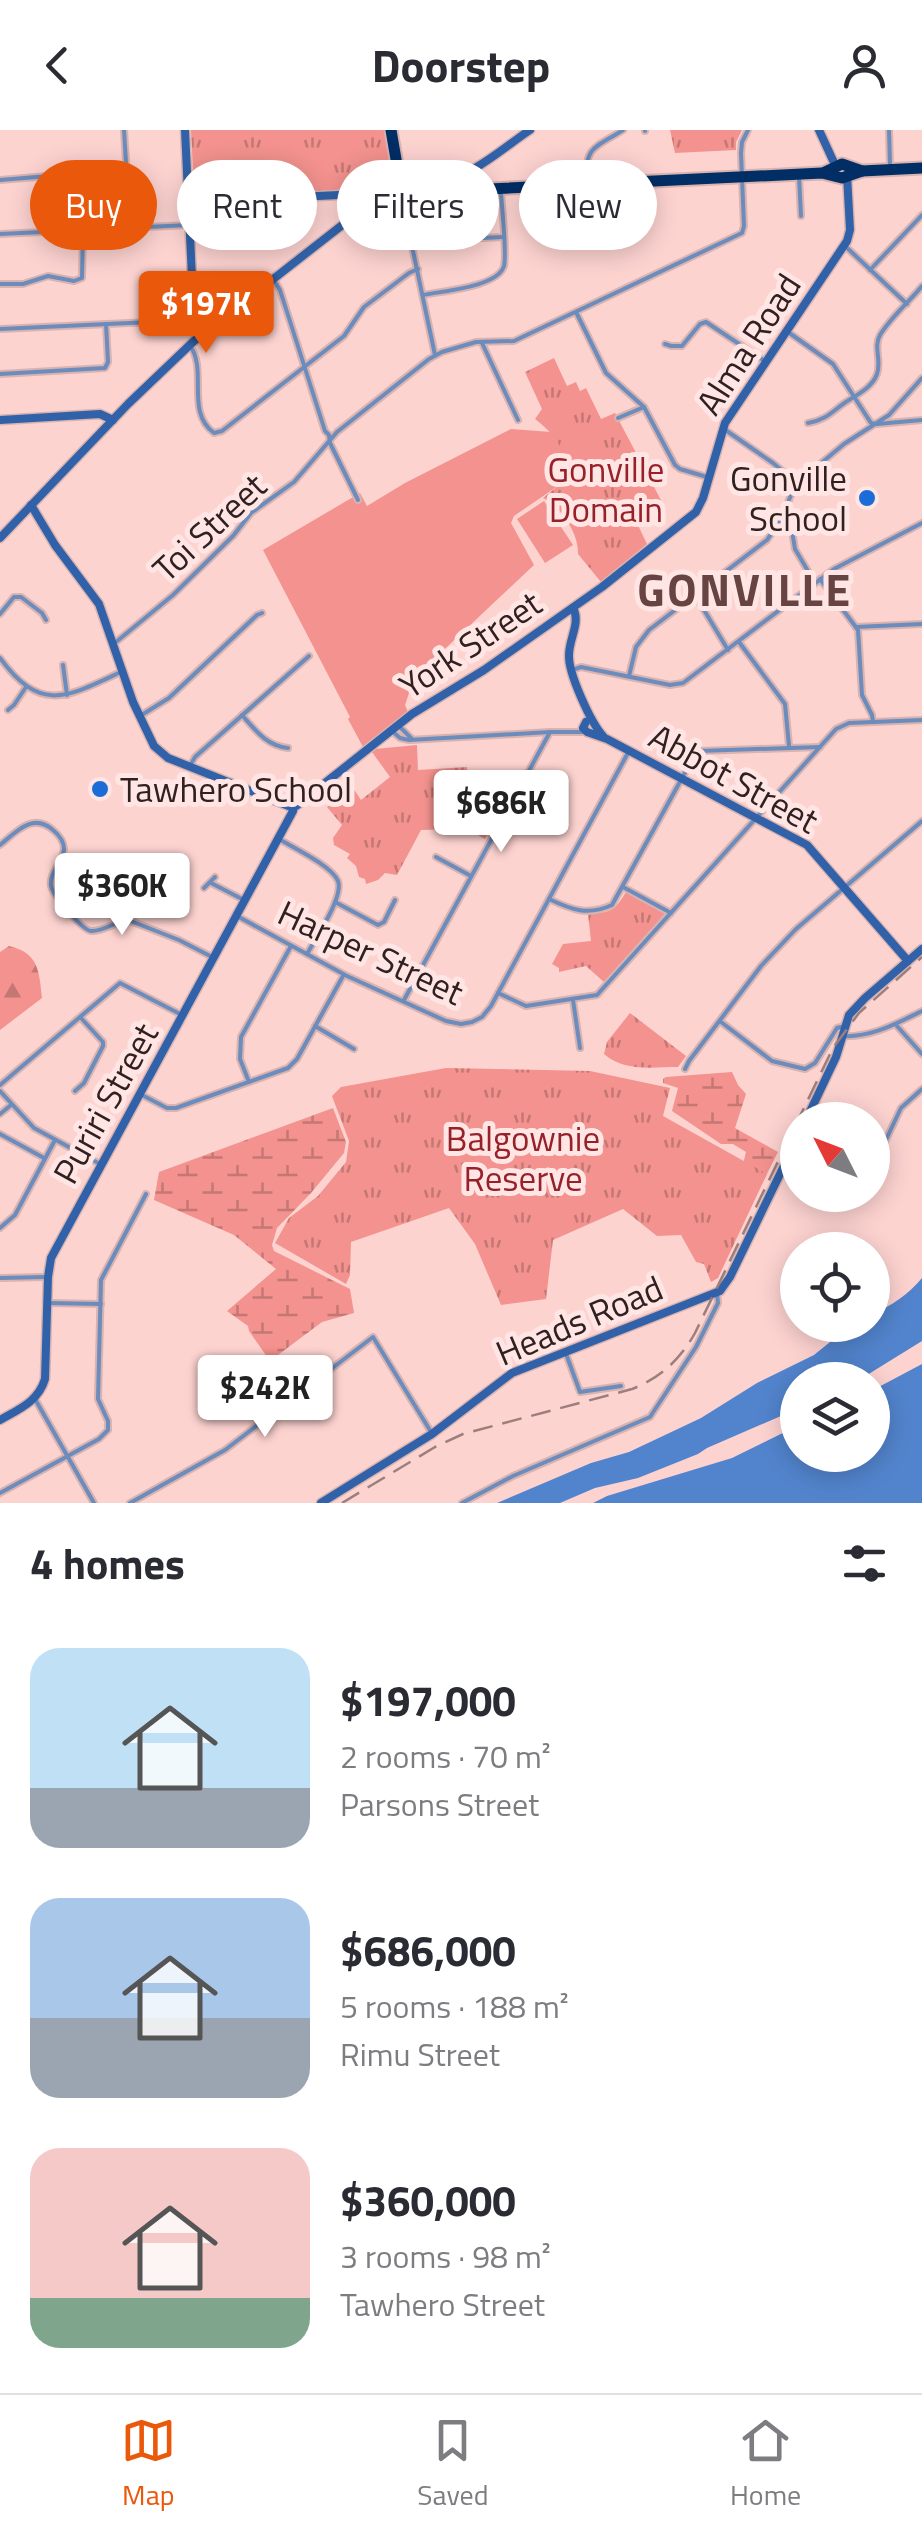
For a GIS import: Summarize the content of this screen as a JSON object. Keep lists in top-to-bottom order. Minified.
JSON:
{"streets":{"main road":["Alma Road","York Street","Abbot Street","Puriri Street","Heads Road"],"street":["Toi Street","Harper Street"]},"crossings":[["Alma Road","York Street"],["York Street","Puriri Street"],["Abbot Street","Harper Street"],["Harper Street","Puriri Street"]],"districts":["GONVILLE"],"parks":["Gonville Domain","Balgownie Reserve"],"places":["Gonville School","Tawhero School"],"north":"top left","page":{"header":"Doorstep","chip":["Buy","Rent","Filters","New"],"price":["$197K","$686K","$360K","$242K"],"heading":"4 homes","list":[{"name":"$197,000","note":"2 rooms · 70 m² · Parsons Street"},{"name":"$686,000","note":"5 rooms · 188 m² · Rimu Street"},{"name":"$360,000","note":"3 rooms · 98 m² · Tawhero Street"}],"tabs":["Map","Saved","Home"]}}
